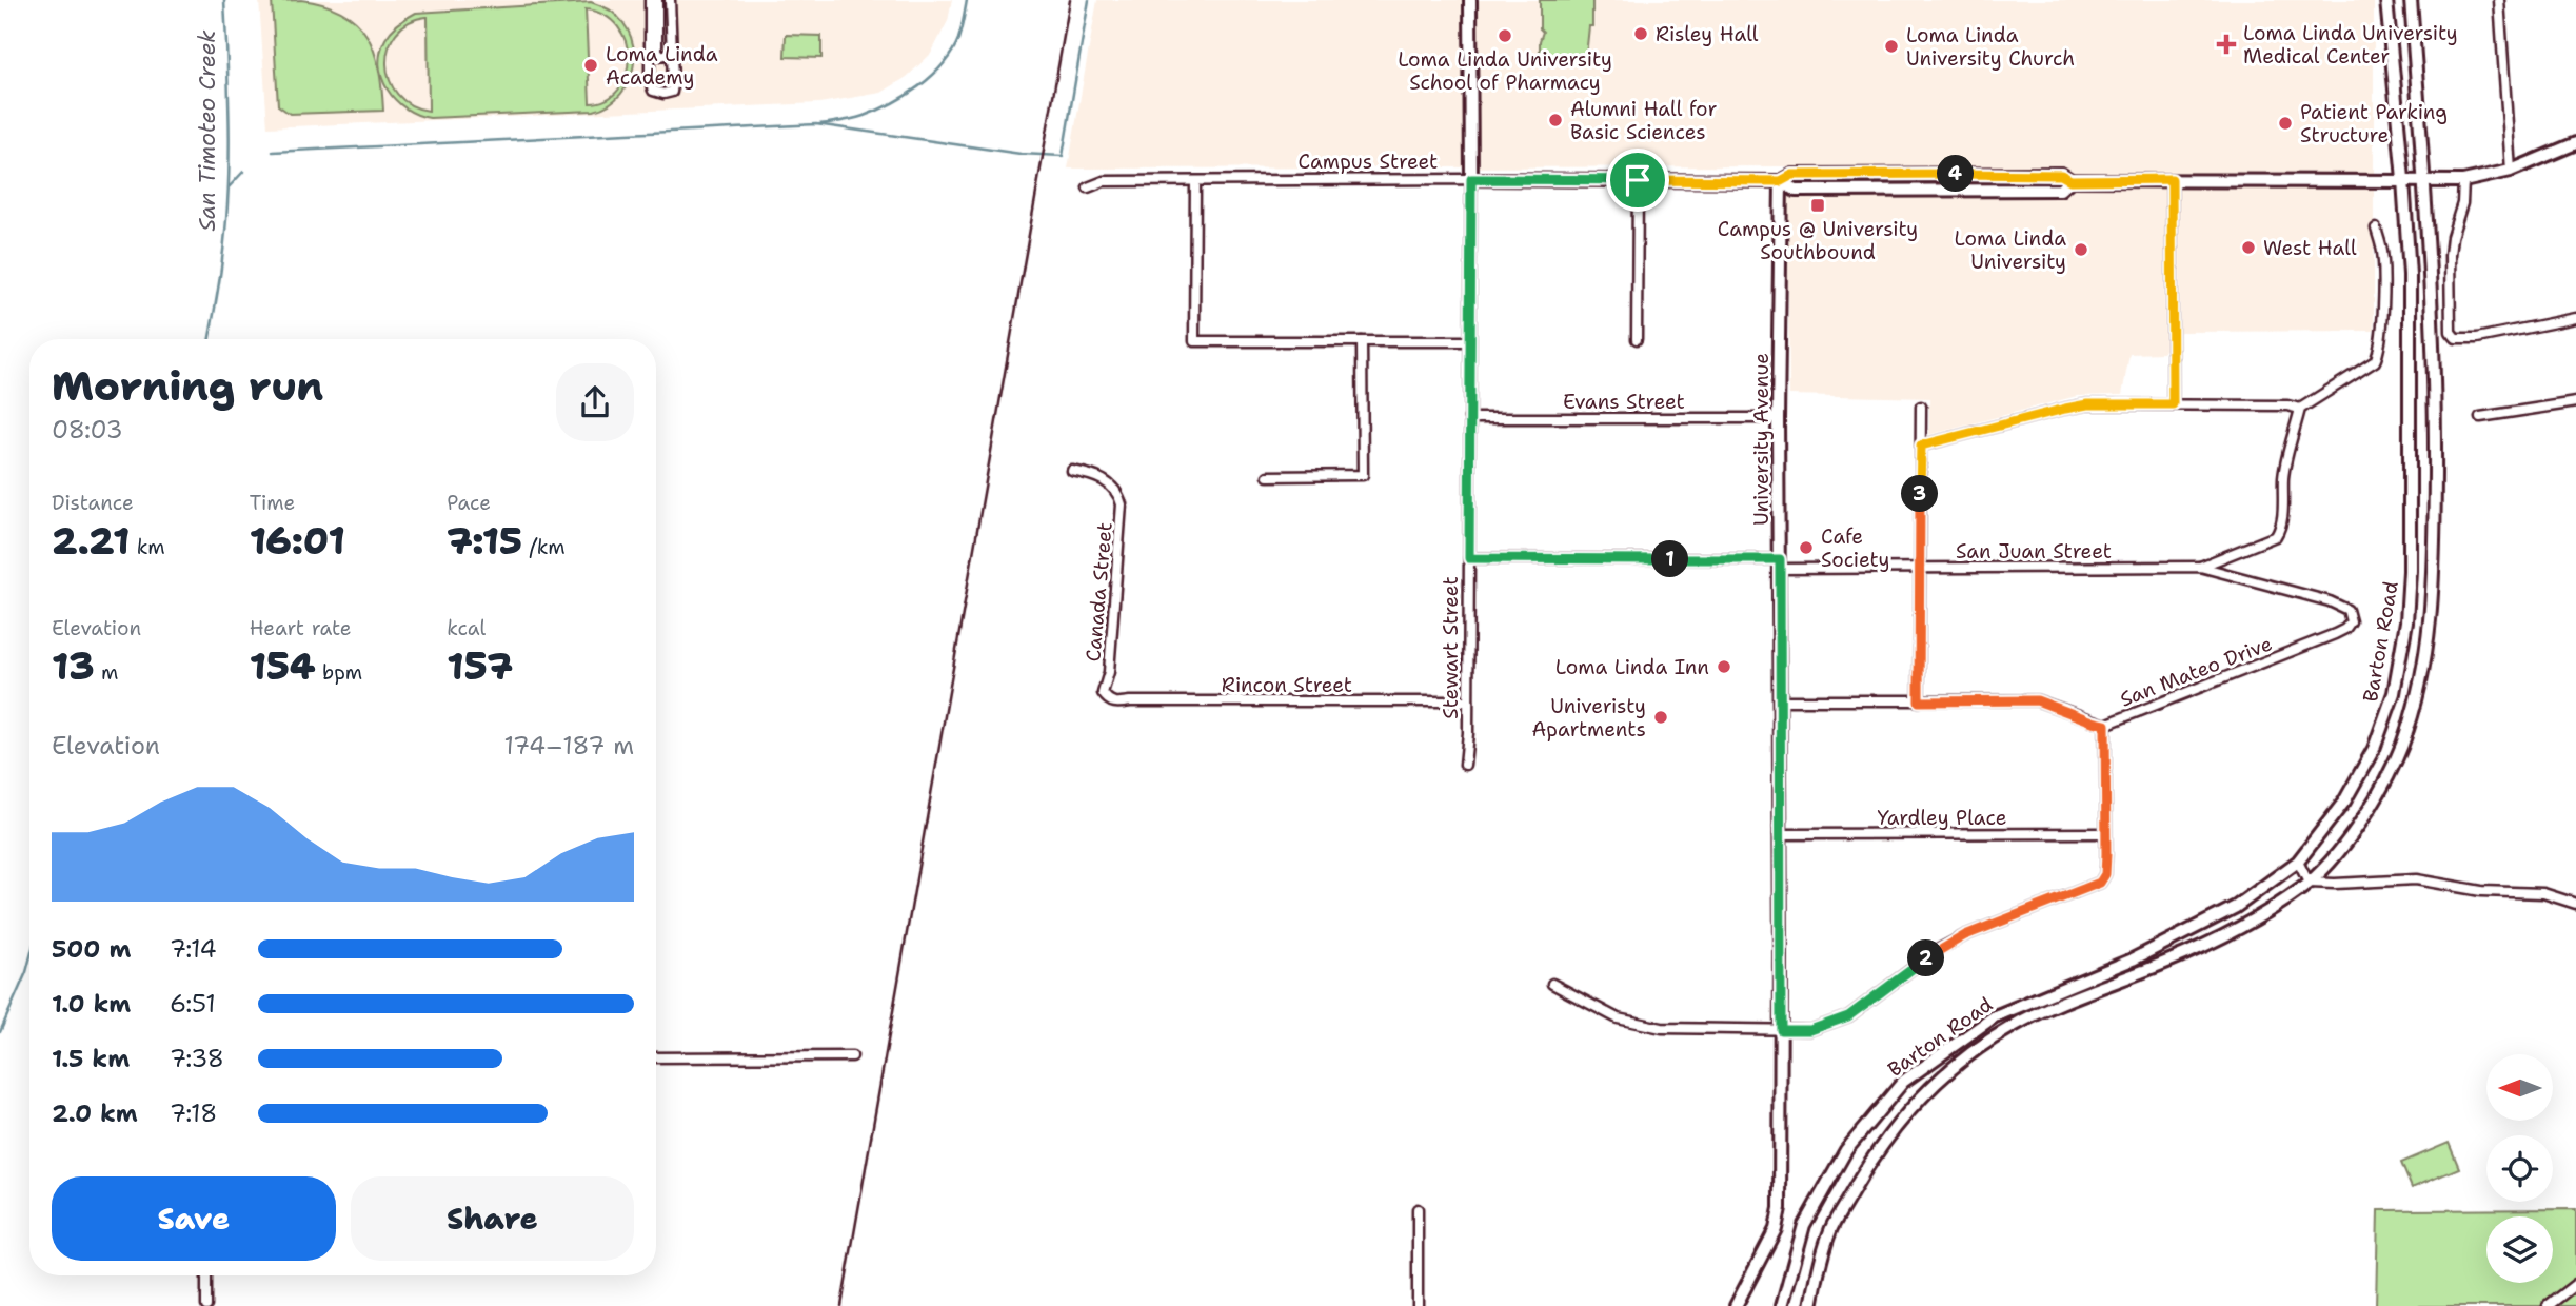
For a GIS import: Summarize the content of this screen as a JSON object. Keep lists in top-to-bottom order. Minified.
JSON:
{"streets":{"main road":["Campus Street","University Avenue","Barton Road","Stewart Street"],"street":["Evans Street","San Juan Street","Canada Street","San Mateo Drive","Rincon Street","Yardley Place"]},"crossings":[["Campus Street","University Avenue"],["Campus Street","Barton Road"],["Campus Street","Stewart Street"],["Evans Street","University Avenue"],["Evans Street","Stewart Street"],["University Avenue","San Juan Street"],["University Avenue","San Mateo Drive"],["University Avenue","Yardley Place"],["San Juan Street","Stewart Street"],["San Juan Street","San Mateo Drive"],["Canada Street","Rincon Street"],["Stewart Street","Rincon Street"]],"water":["San Timoteo Creek"],"places":{"other":["Risley Hall","Loma Linda University School of Pharmacy","Loma Linda University Church","Loma Linda Academy","Alumni Hall for Basic Sciences","Patient Parking Structure","West Hall","Loma Linda University","Cafe Society","Loma Linda Inn","Univeristy Apartments"],"health":["Loma Linda University Medical Center"],"transit":["Campus @ University Southbound"]},"north":"left","page":{"pins":["4","3","1","2"],"heading":["Morning run","08:03"],"stats":[["Distance","2.21 km"],["Time","16:01"],["Pace","7:15 /km"],["Elevation","13 m"],["Heart rate","154 bpm"],["kcal","157"]],"chart":["Elevation","174–187 m"],"list":[{"name":"500 m","note":"7:14"},{"name":"1.0 km","note":"6:51"},{"name":"1.5 km","note":"7:38"},{"name":"2.0 km","note":"7:18"}],"buttons":["Save","Share"]}}
